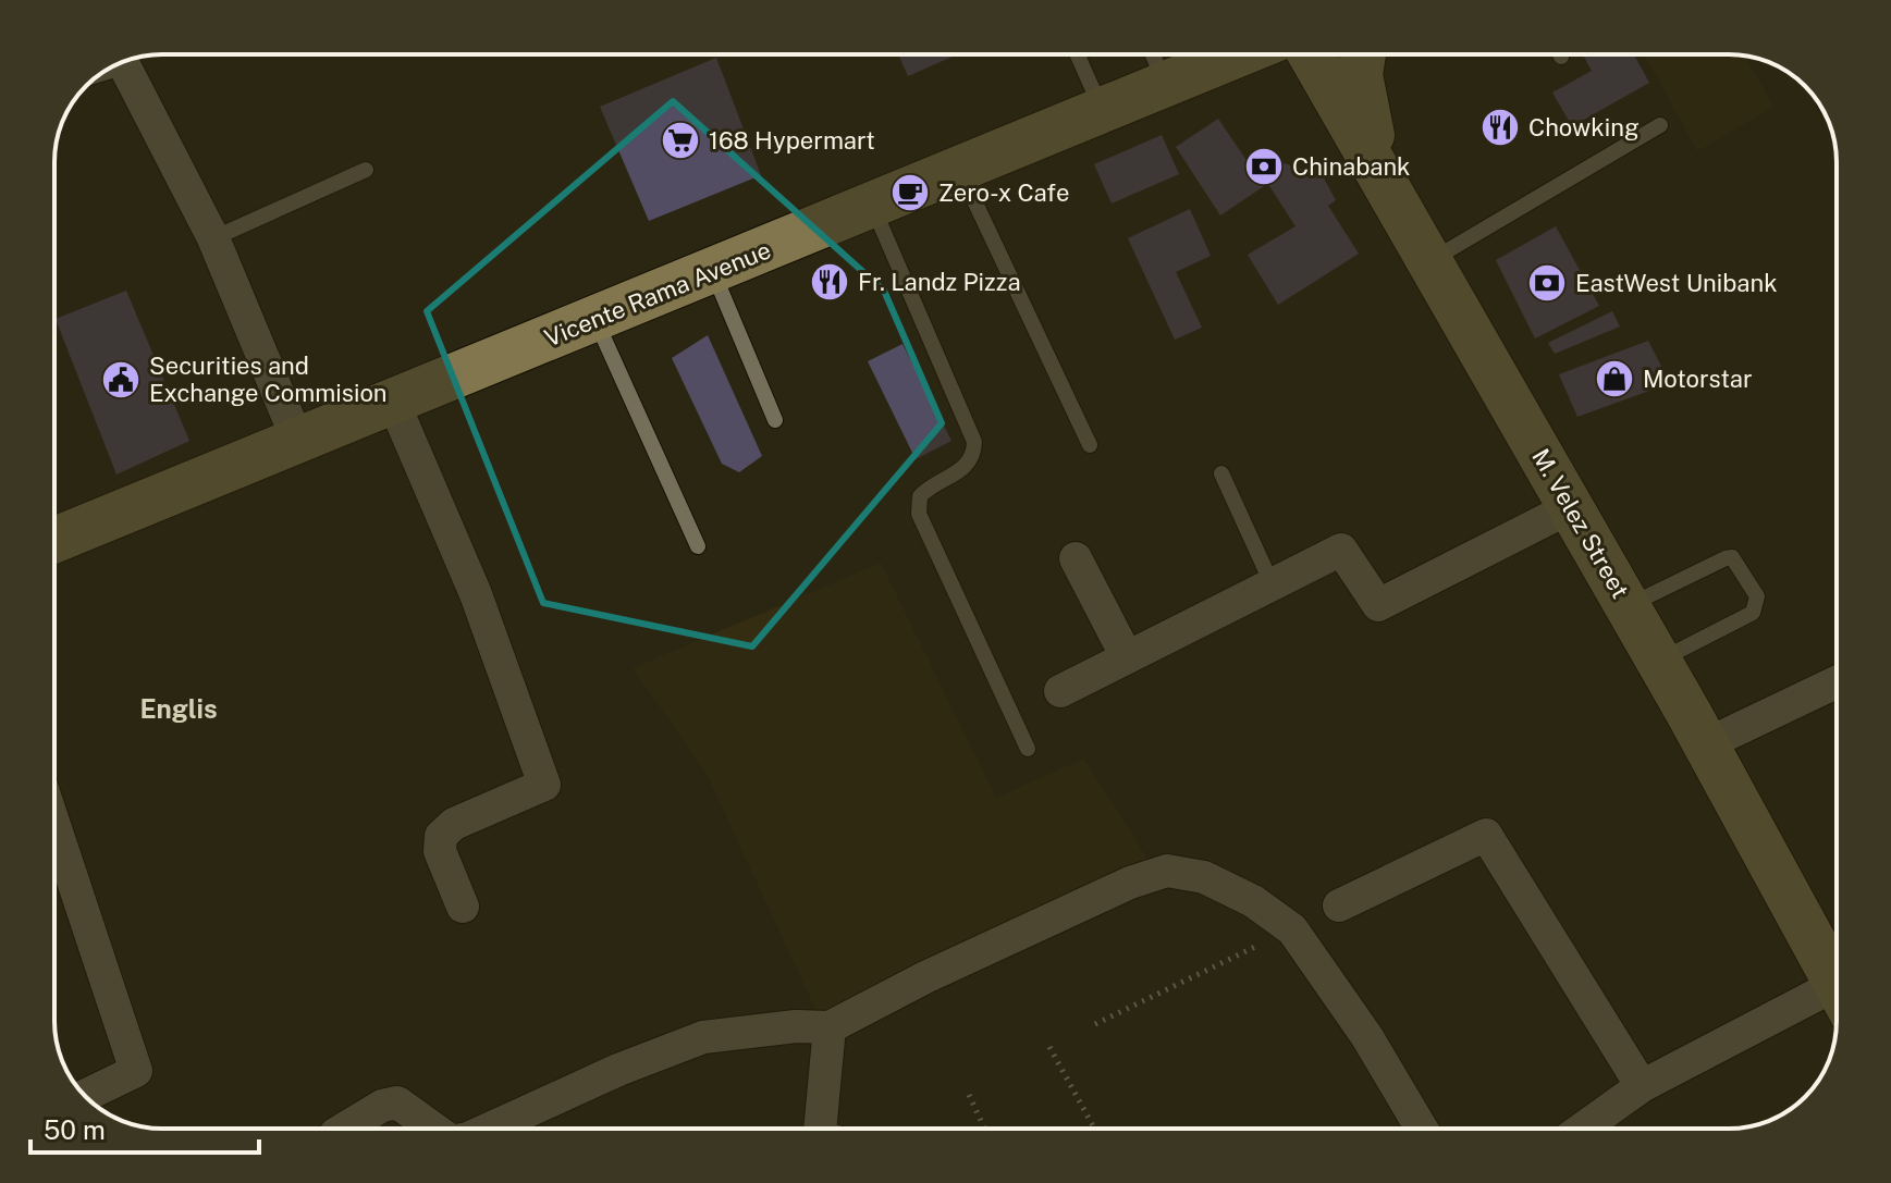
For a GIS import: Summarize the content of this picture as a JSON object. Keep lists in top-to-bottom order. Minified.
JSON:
{"streets":{"main road":["Vicente Rama Avenue","M. Velez Street"]},"districts":["Englis"],"places":{"restaurant":["Chowking","Fr. Landz Pizza"],"supermarket":["168 Hypermart"],"bank":["Chinabank","EastWest Unibank"],"cafe":["Zero-x Cafe"],"shop":["Motorstar"],"public building":["Securities and Exchange Commision"]},"scale_bar":"50 m"}
